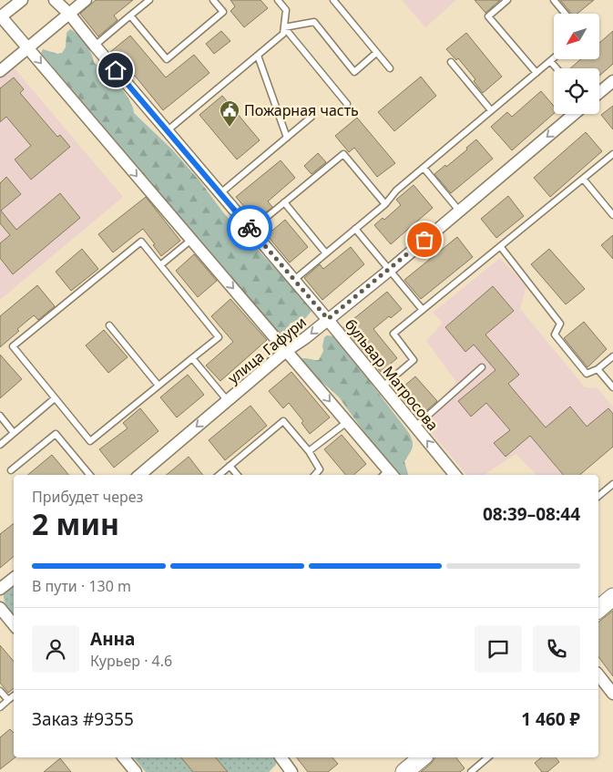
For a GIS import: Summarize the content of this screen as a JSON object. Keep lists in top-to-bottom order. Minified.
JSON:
{"streets":{"street":["улица Гафури","бульвар Матросова"]},"crossings":[["улица Гафури","бульвар Матросова"]],"one_way":["улица Гафури"],"places":{"public building":["Пожарная часть"]},"north":"bottom left","page":{"heading":["2 мин","Прибудет через","08:39–08:44"],"panel":["Анна","Курьер · 4.6","Заказ #9355","1 460 ₽"],"bar":"В пути · 130 m"}}
